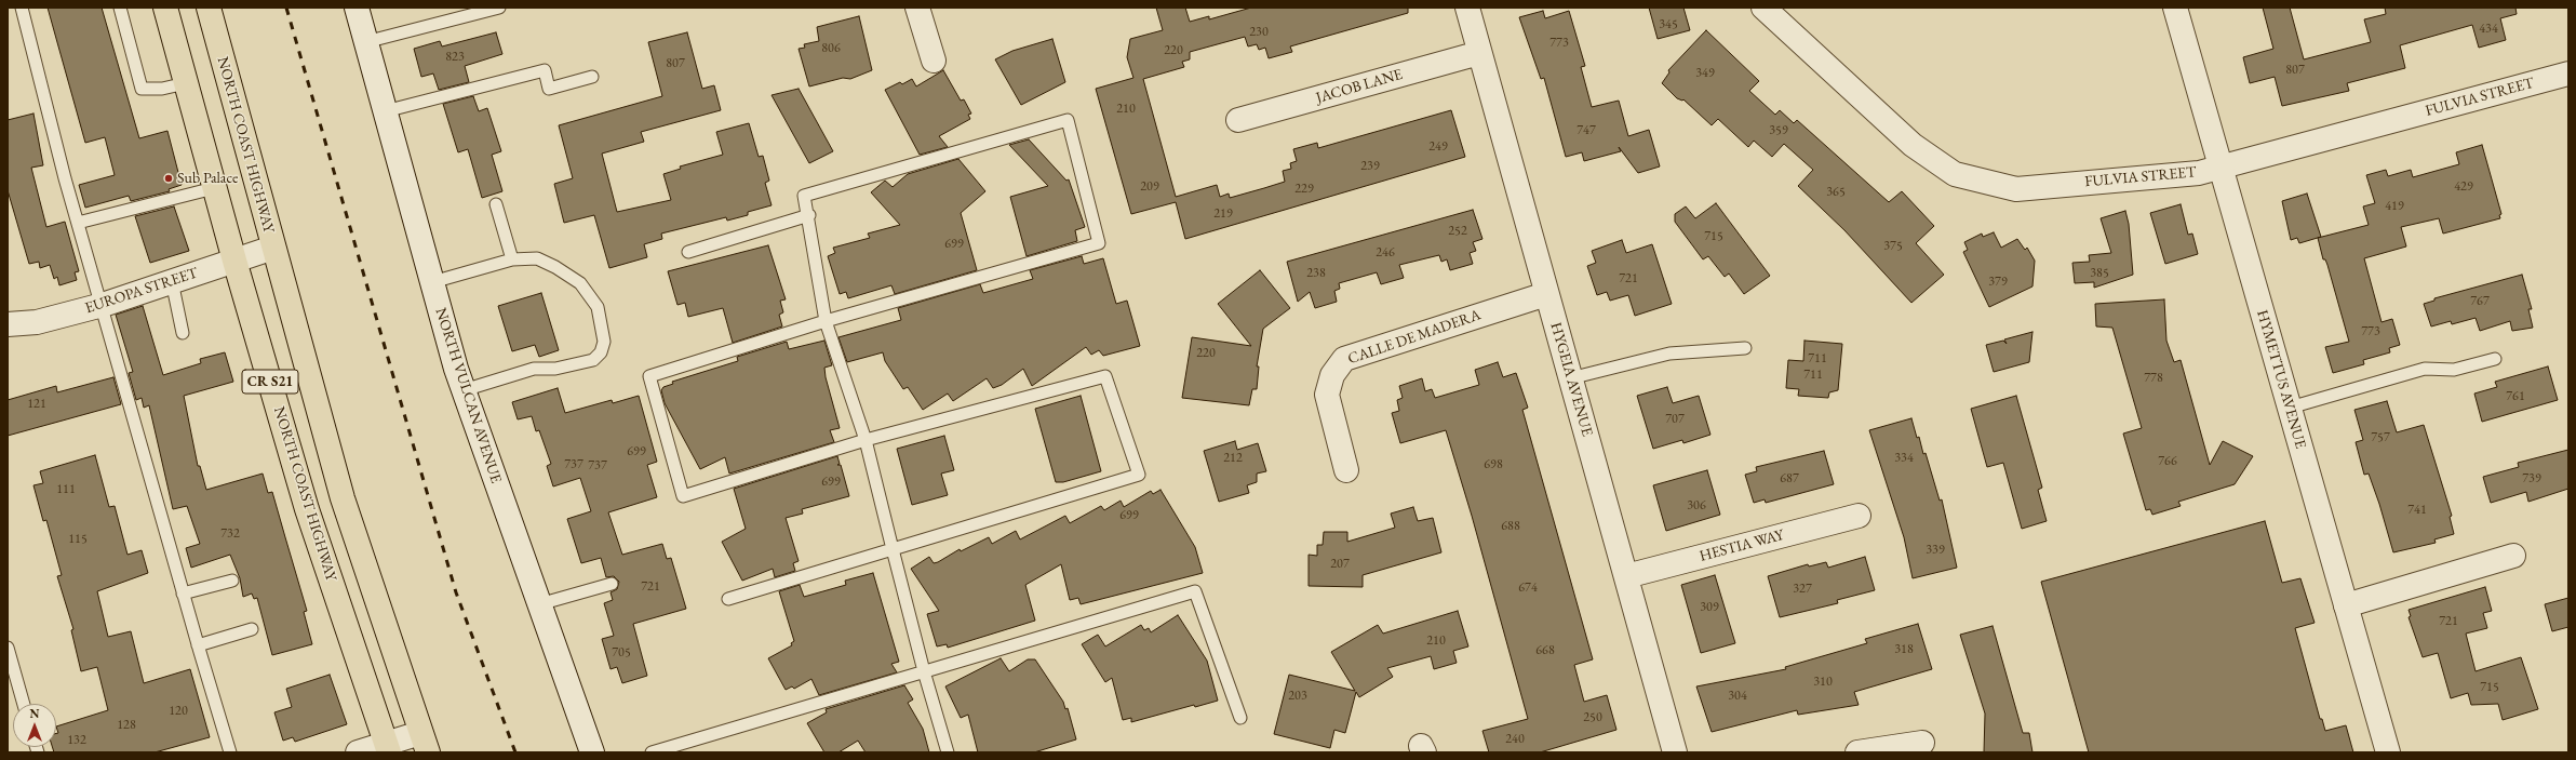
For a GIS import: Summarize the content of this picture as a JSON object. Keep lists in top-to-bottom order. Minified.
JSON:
{"streets":{"main road":["NORTH COAST HIGHWAY","CR S21"],"street":["JACOB LANE","FULVIA STREET","EUROPA STREET","CALLE DE MADERA","HYGEIA AVENUE","HYMETTUS AVENUE","NORTH VULCAN AVENUE","HESTIA WAY"]},"crossings":[["JACOB LANE","HYGEIA AVENUE"],["FULVIA STREET","HYMETTUS AVENUE"],["NORTH COAST HIGHWAY","EUROPA STREET"],["CALLE DE MADERA","HYGEIA AVENUE"],["HYGEIA AVENUE","HESTIA WAY"]],"places":["Sub Palace"],"house_numbers":["345","434","230","773","806","220","823","807","807","349","210","747","359","249","239","209","429","229","365","419","219","252","715","699","375","246","238","385","721","379","767","773","220","711","711","778","761","121","707","757","699","212","334","766","737","698","737","687","739","699","111","306","741","699","688","732","115","339","207","721","674","327","309","721","210","318","668","705","310","715","203","304","120","250","128","240","132"],"north":"top"}
